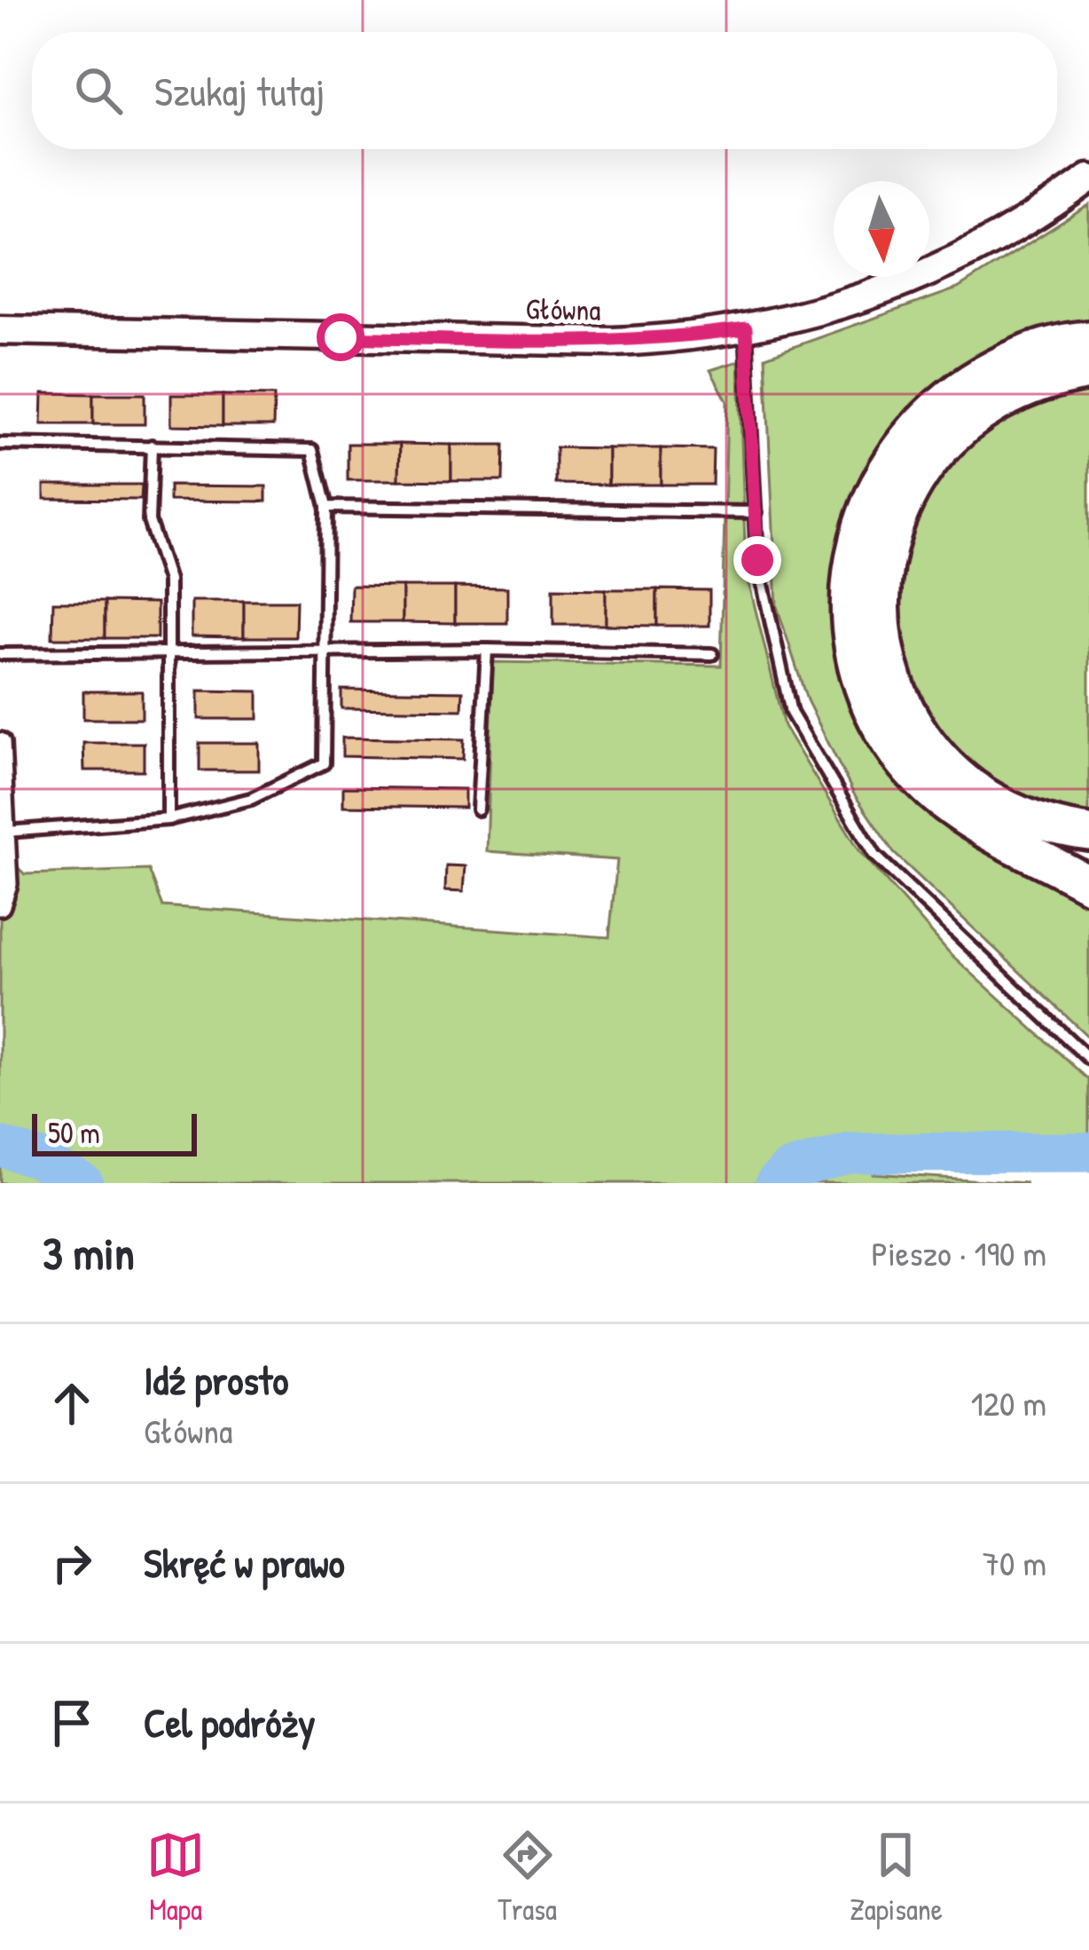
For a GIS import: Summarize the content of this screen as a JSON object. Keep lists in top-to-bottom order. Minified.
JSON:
{"streets":{"main road":["Główna"]},"scale_bar":"50 m","north":"bottom","page":{"search":"Szukaj tutaj","scale":"50 m","heading":["3 min","Pieszo · 190 m"],"list":[["Idź prosto","Główna","120 m"],["Skręć w prawo","70 m"],"Cel podróży"],"nav":["Mapa","Trasa","Zapisane"]}}
